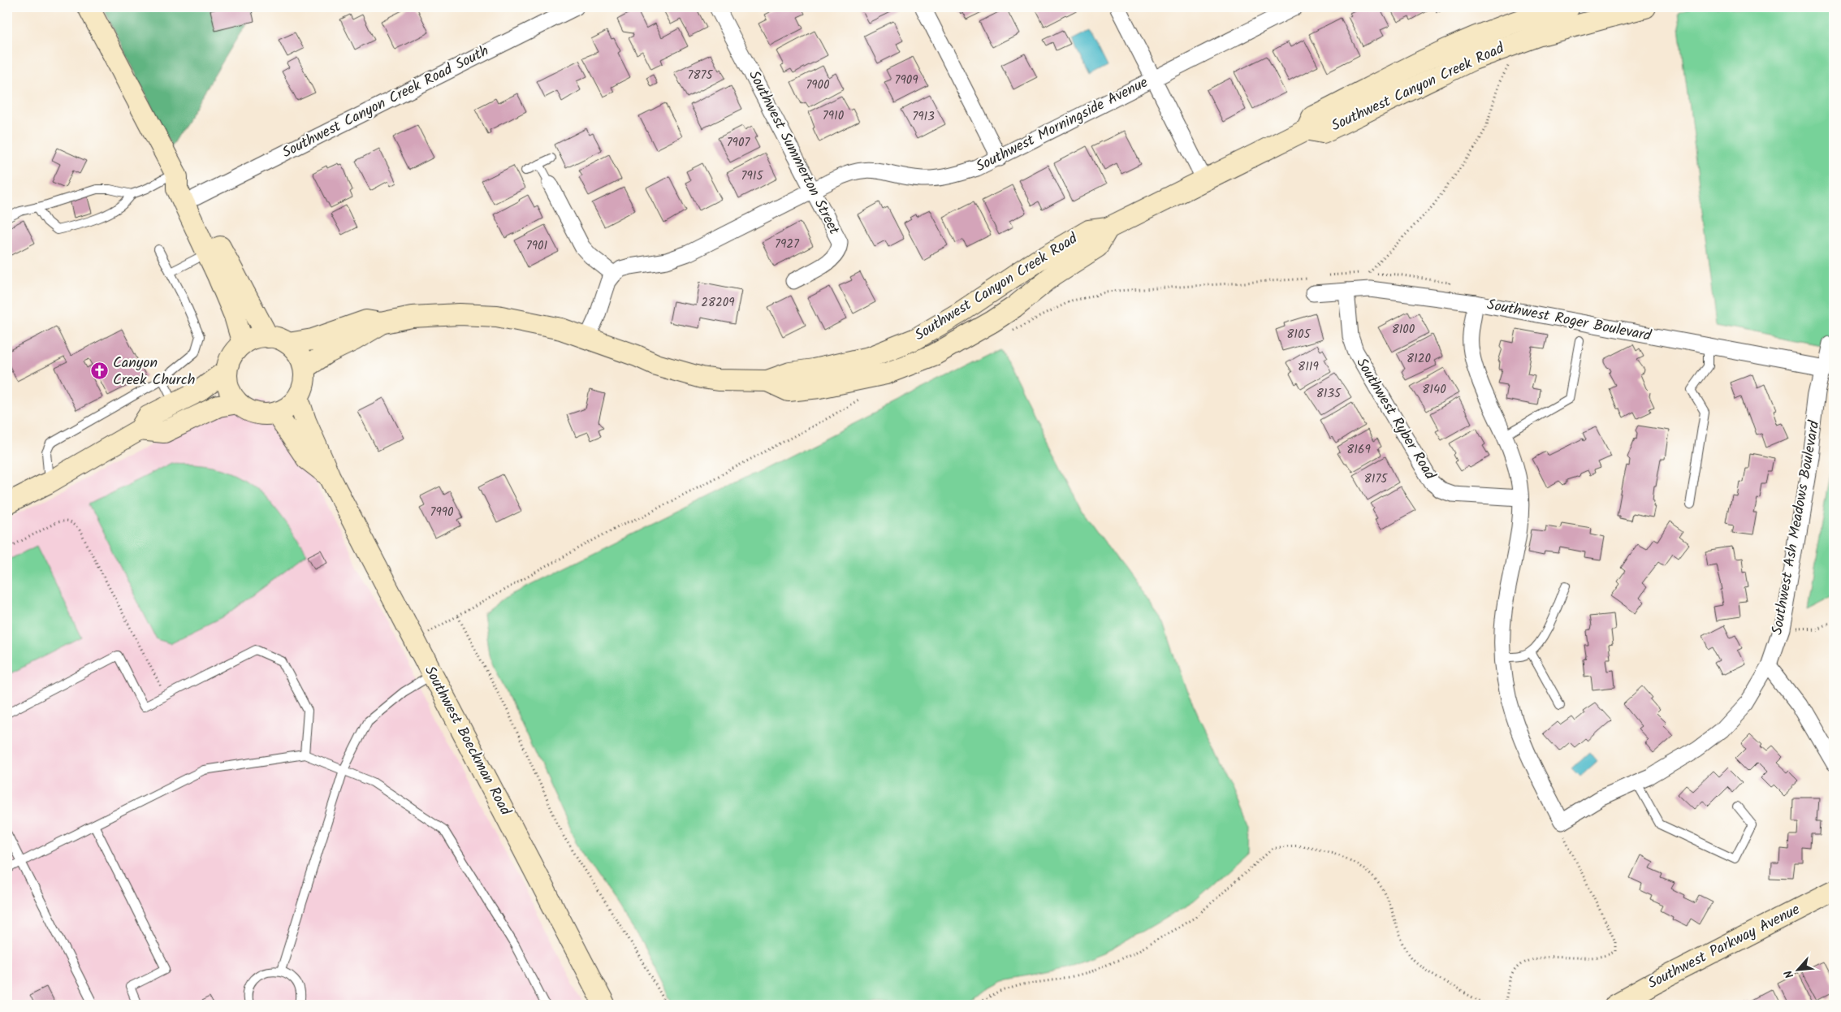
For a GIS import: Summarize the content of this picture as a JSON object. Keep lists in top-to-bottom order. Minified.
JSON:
{"streets":{"main road":["Southwest Canyon Creek Road","Southwest Boeckman Road","Southwest Parkway Avenue"],"street":["Southwest Canyon Creek Road South","Southwest Morningside Avenue","Southwest Summerton Street","Southwest Roger Boulevard","Southwest Ryber Road","Southwest Ash Meadows Boulevard"]},"crossings":[["Southwest Canyon Creek Road","Southwest Boeckman Road"],["Southwest Morningside Avenue","Southwest Summerton Street"],["Southwest Roger Boulevard","Southwest Ryber Road"],["Southwest Roger Boulevard","Southwest Ash Meadows Boulevard"]],"places":{"church":["Canyon Creek Church"]},"house_numbers":["7875","7909","7900","7910","7913","7907","7915","7927","7901","28209","8100","8105","8120","8119","8140","8135","8169","8175","7990"],"north":"bottom left"}
